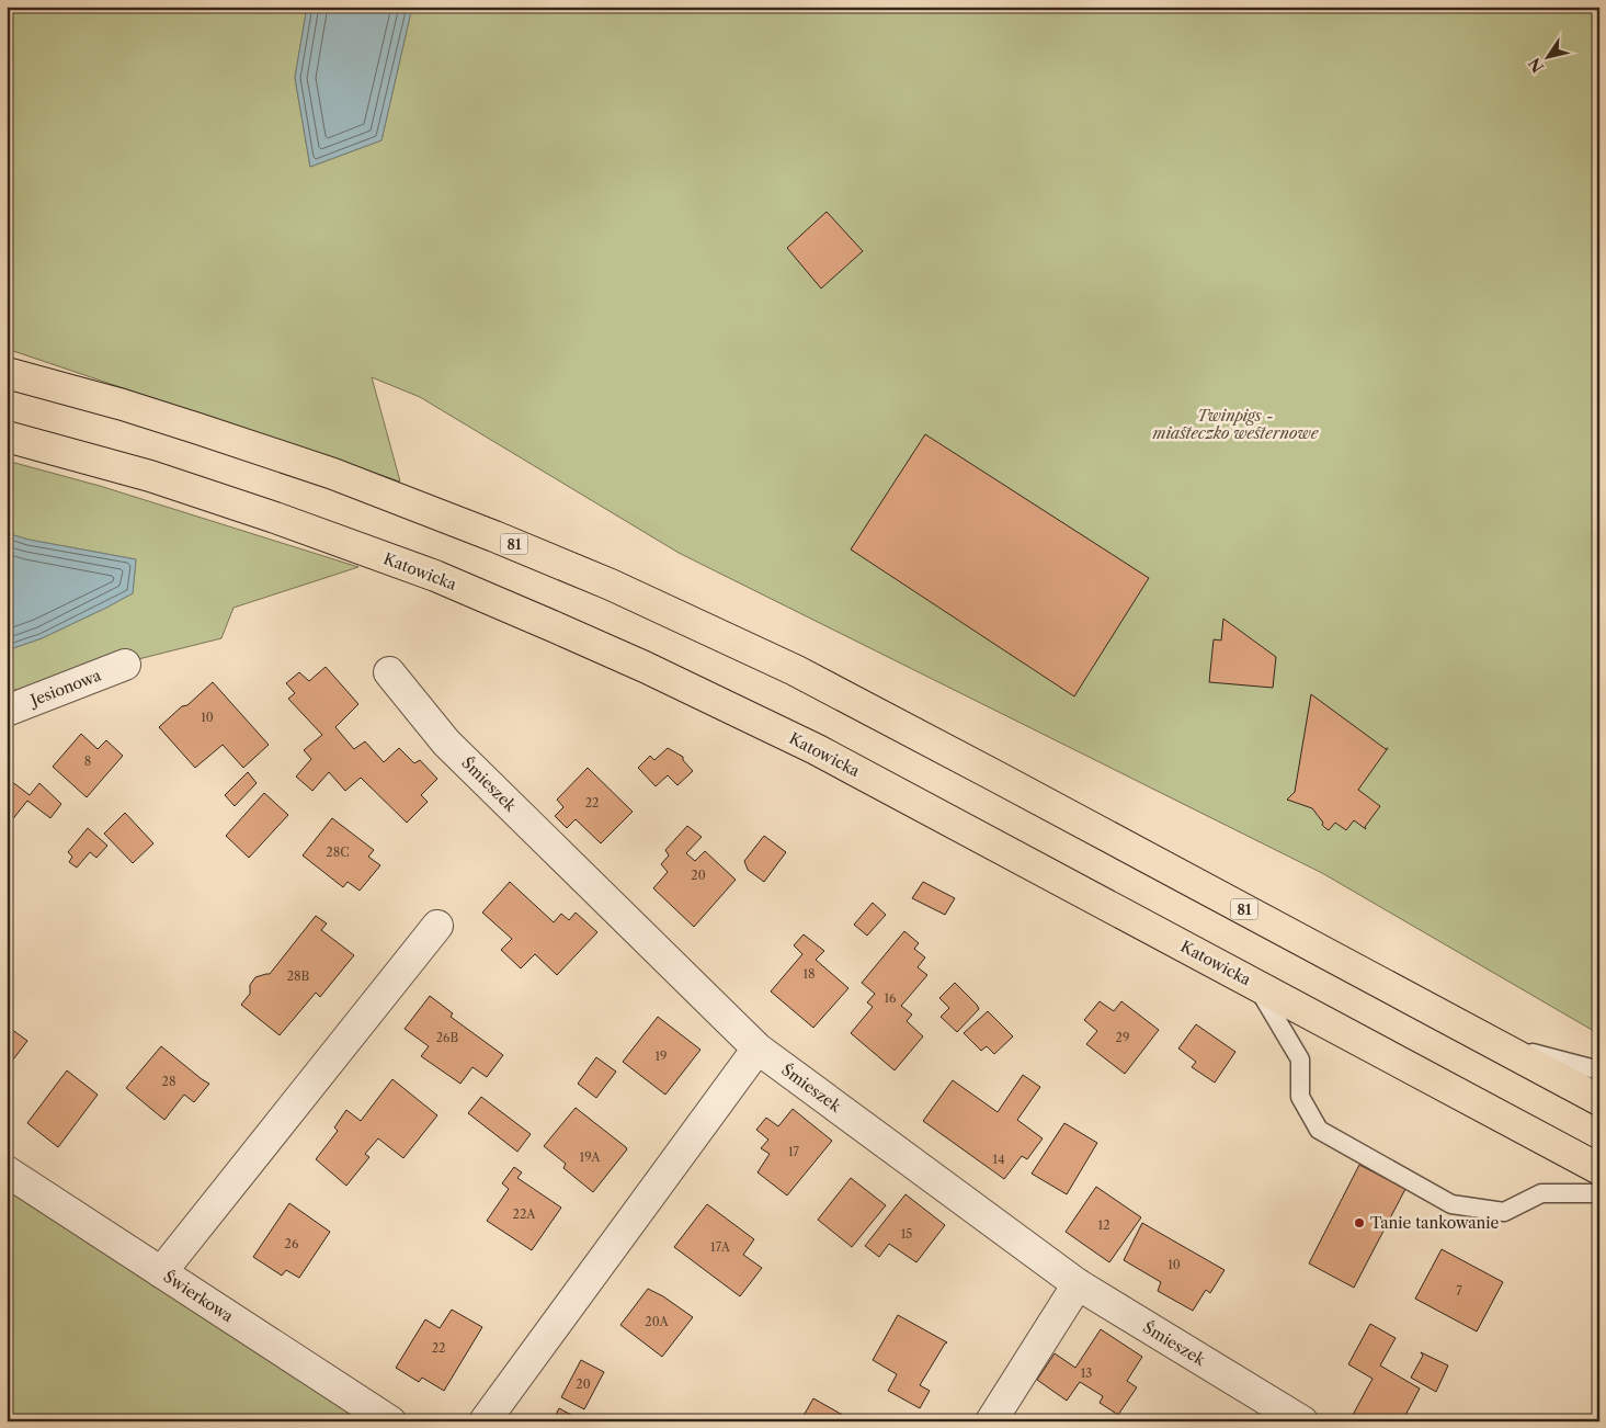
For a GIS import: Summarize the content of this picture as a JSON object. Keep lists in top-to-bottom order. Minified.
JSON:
{"streets":{"main road":["81","Katowicka"],"street":["Jesionowa","Śmieszek","Świerkowa"]},"parks":["Twinpigs - miasteczko westernowe"],"places":["Tanie tankowanie"],"house_numbers":["10","8","22","28C","20","18","28B","16","26B","29","19","28","17","19A","14","22A","12","15","26","17A","10","7","20A","22","13","20"],"north":"bottom left"}
